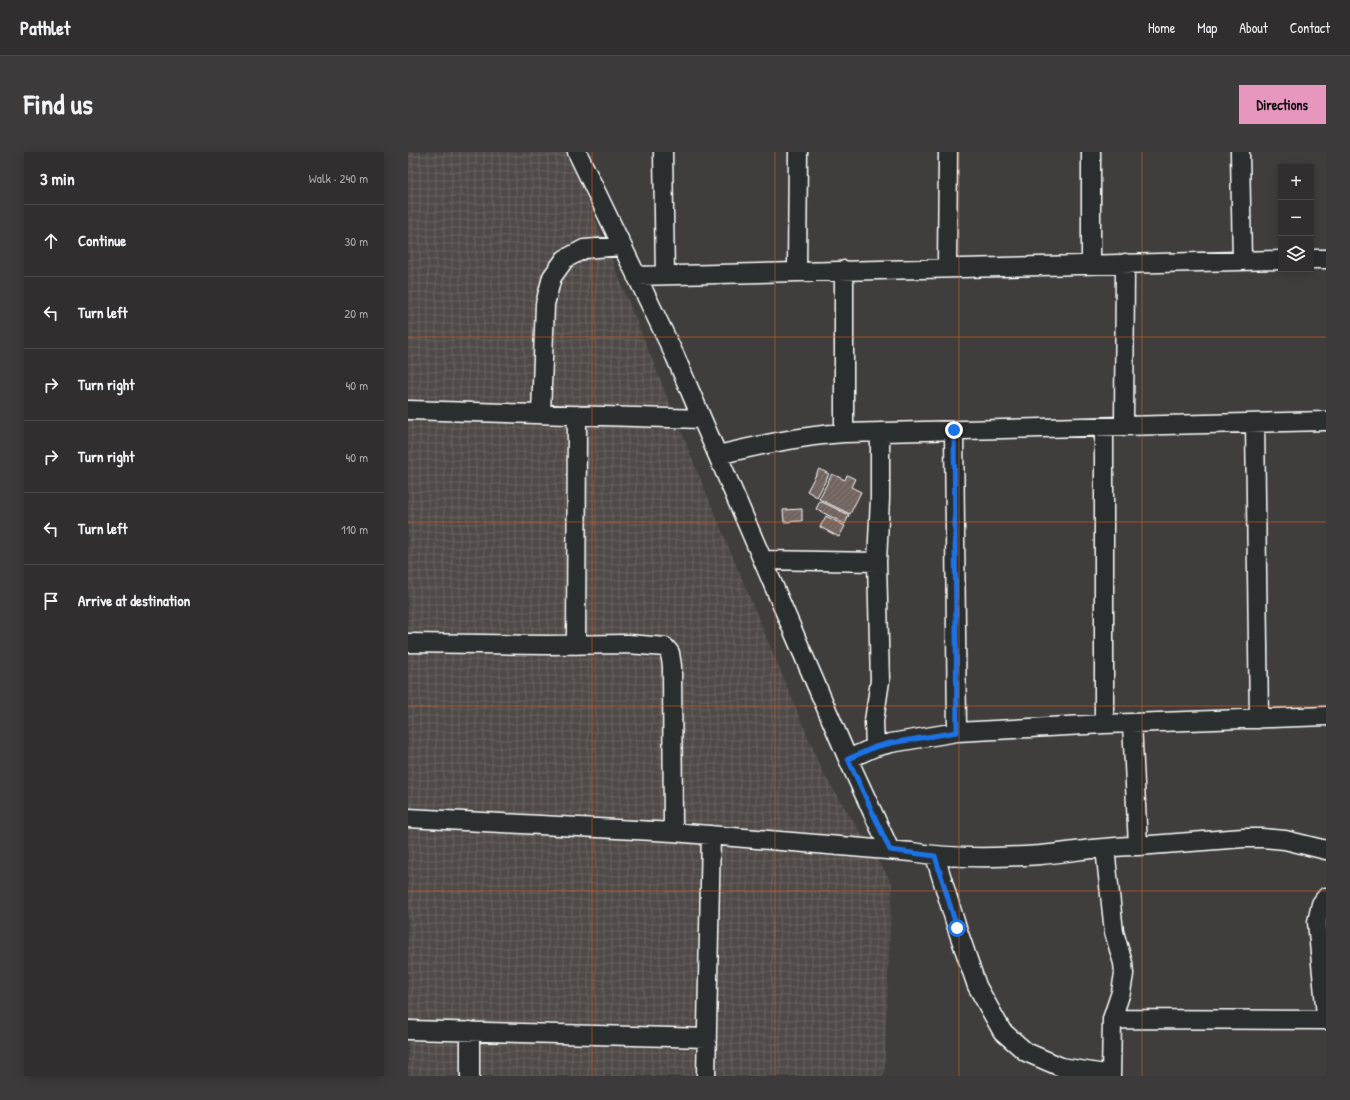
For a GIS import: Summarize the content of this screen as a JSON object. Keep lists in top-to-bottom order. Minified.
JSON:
{"page":{"header":"Pathlet","nav":["Home","Map","About","Contact"],"title":"Find us","buttons":"Directions","heading":["3 min","Walk · 240 m"],"map_buttons":["+","−"],"list":[["Continue","30 m"],["Turn left","20 m"],["Turn right","40 m"],["Turn right","40 m"],["Turn left","110 m"],"Arrive at destination"]}}
